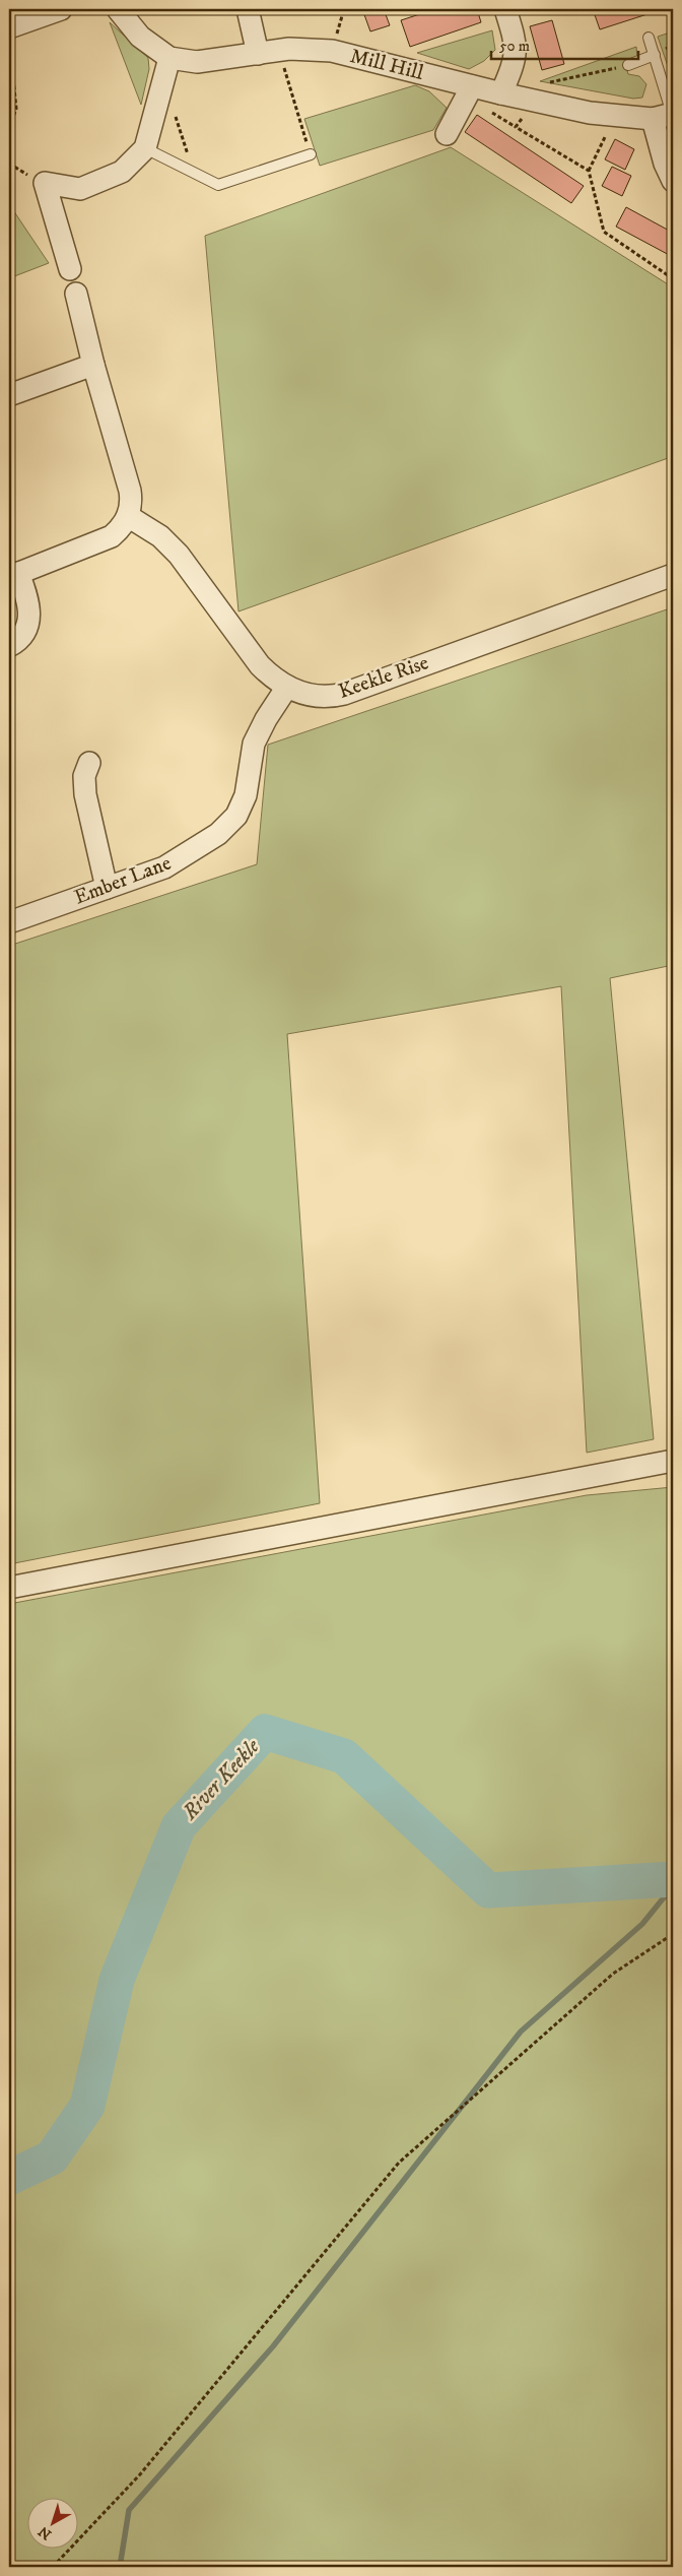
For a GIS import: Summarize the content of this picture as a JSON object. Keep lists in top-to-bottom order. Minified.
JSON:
{"streets":{"street":["Mill Hill","Keekle Rise","Ember Lane"]},"crossings":[["Keekle Rise","Ember Lane"]],"water":["River Keekle"],"scale_bar":"50 m","north":"bottom left"}
